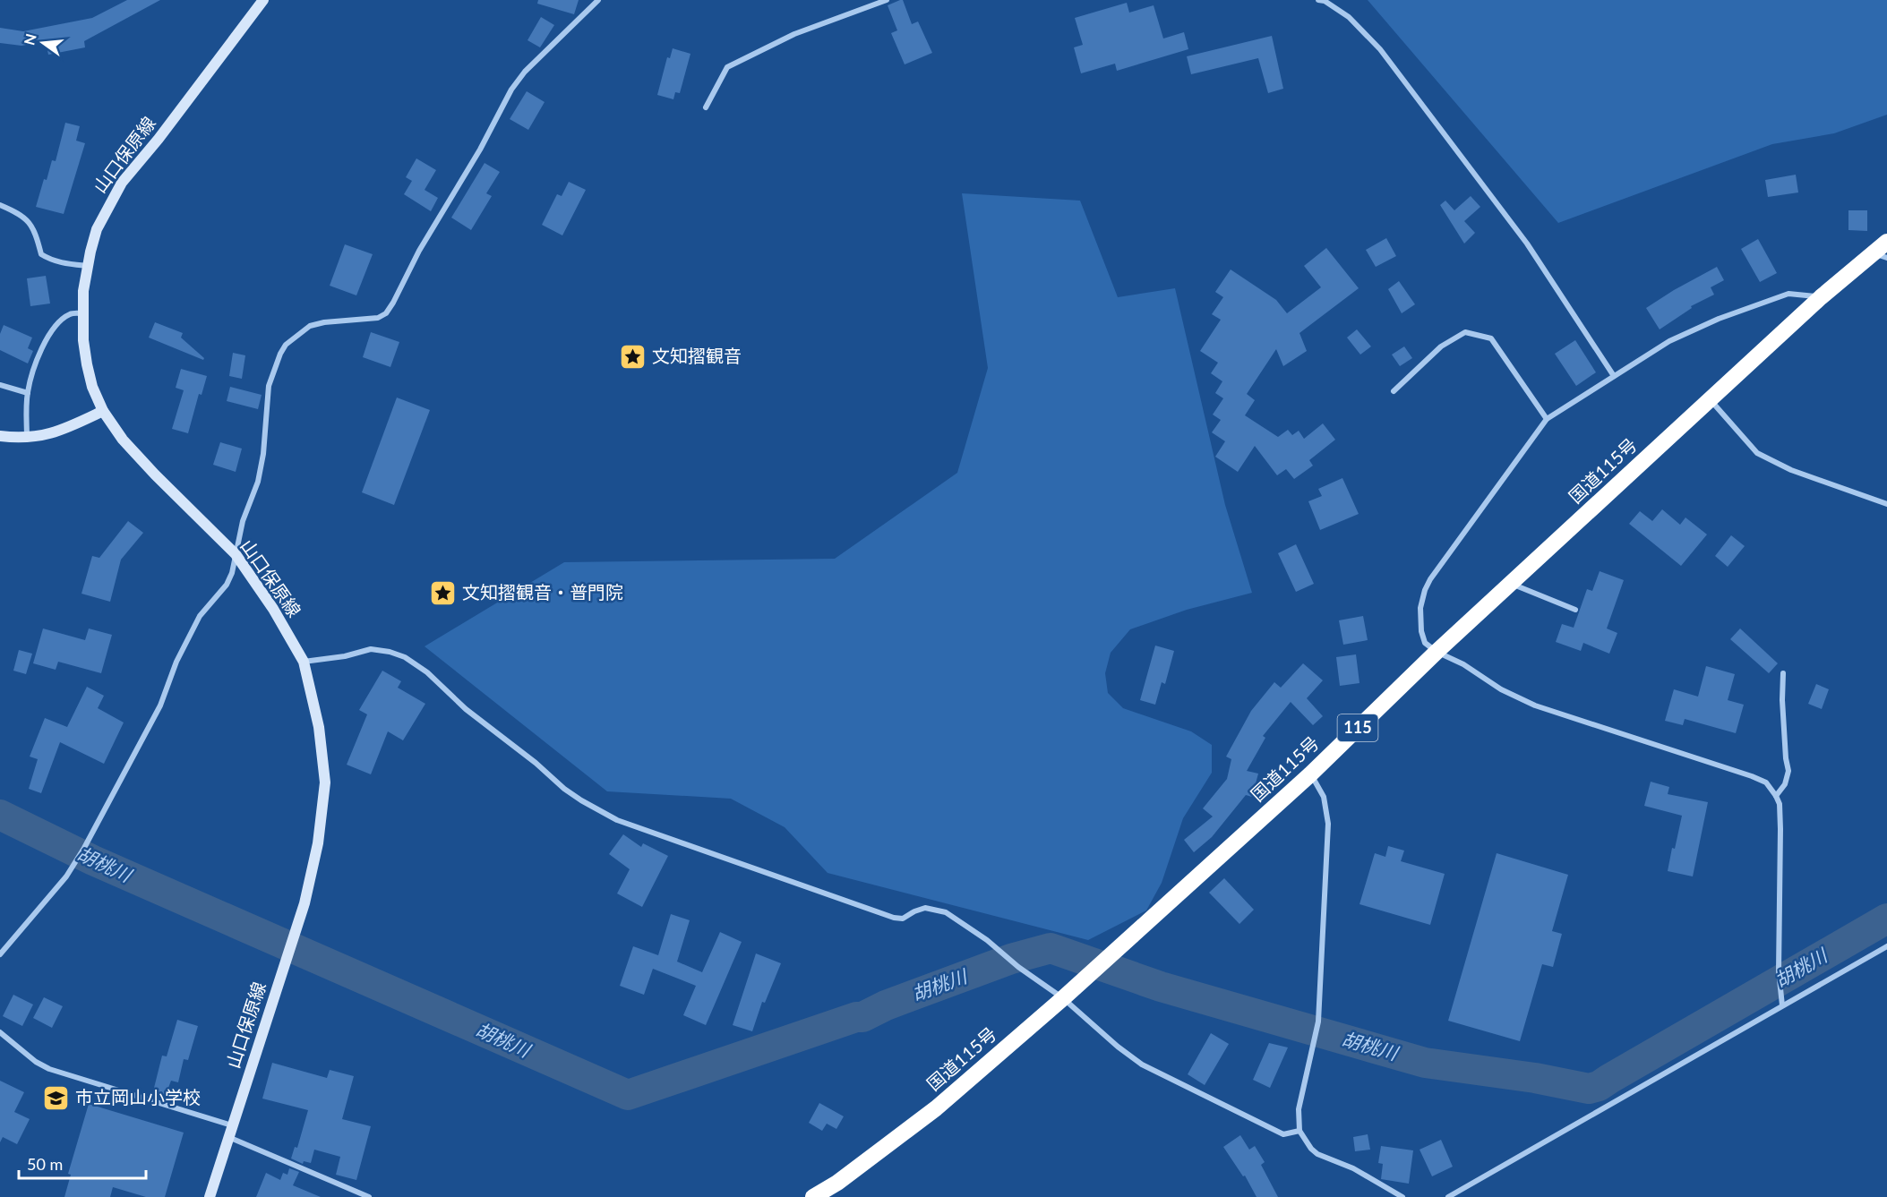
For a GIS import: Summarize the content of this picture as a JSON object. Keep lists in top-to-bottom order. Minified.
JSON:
{"streets":{"highway":["国道115号","115"],"main road":["山口保原線"]},"water":["胡桃川"],"places":{"place":["文知摺観音","文知摺観音・普門院"],"school or university":["市立岡山小学校"]},"scale_bar":"50 m","north":"left"}
